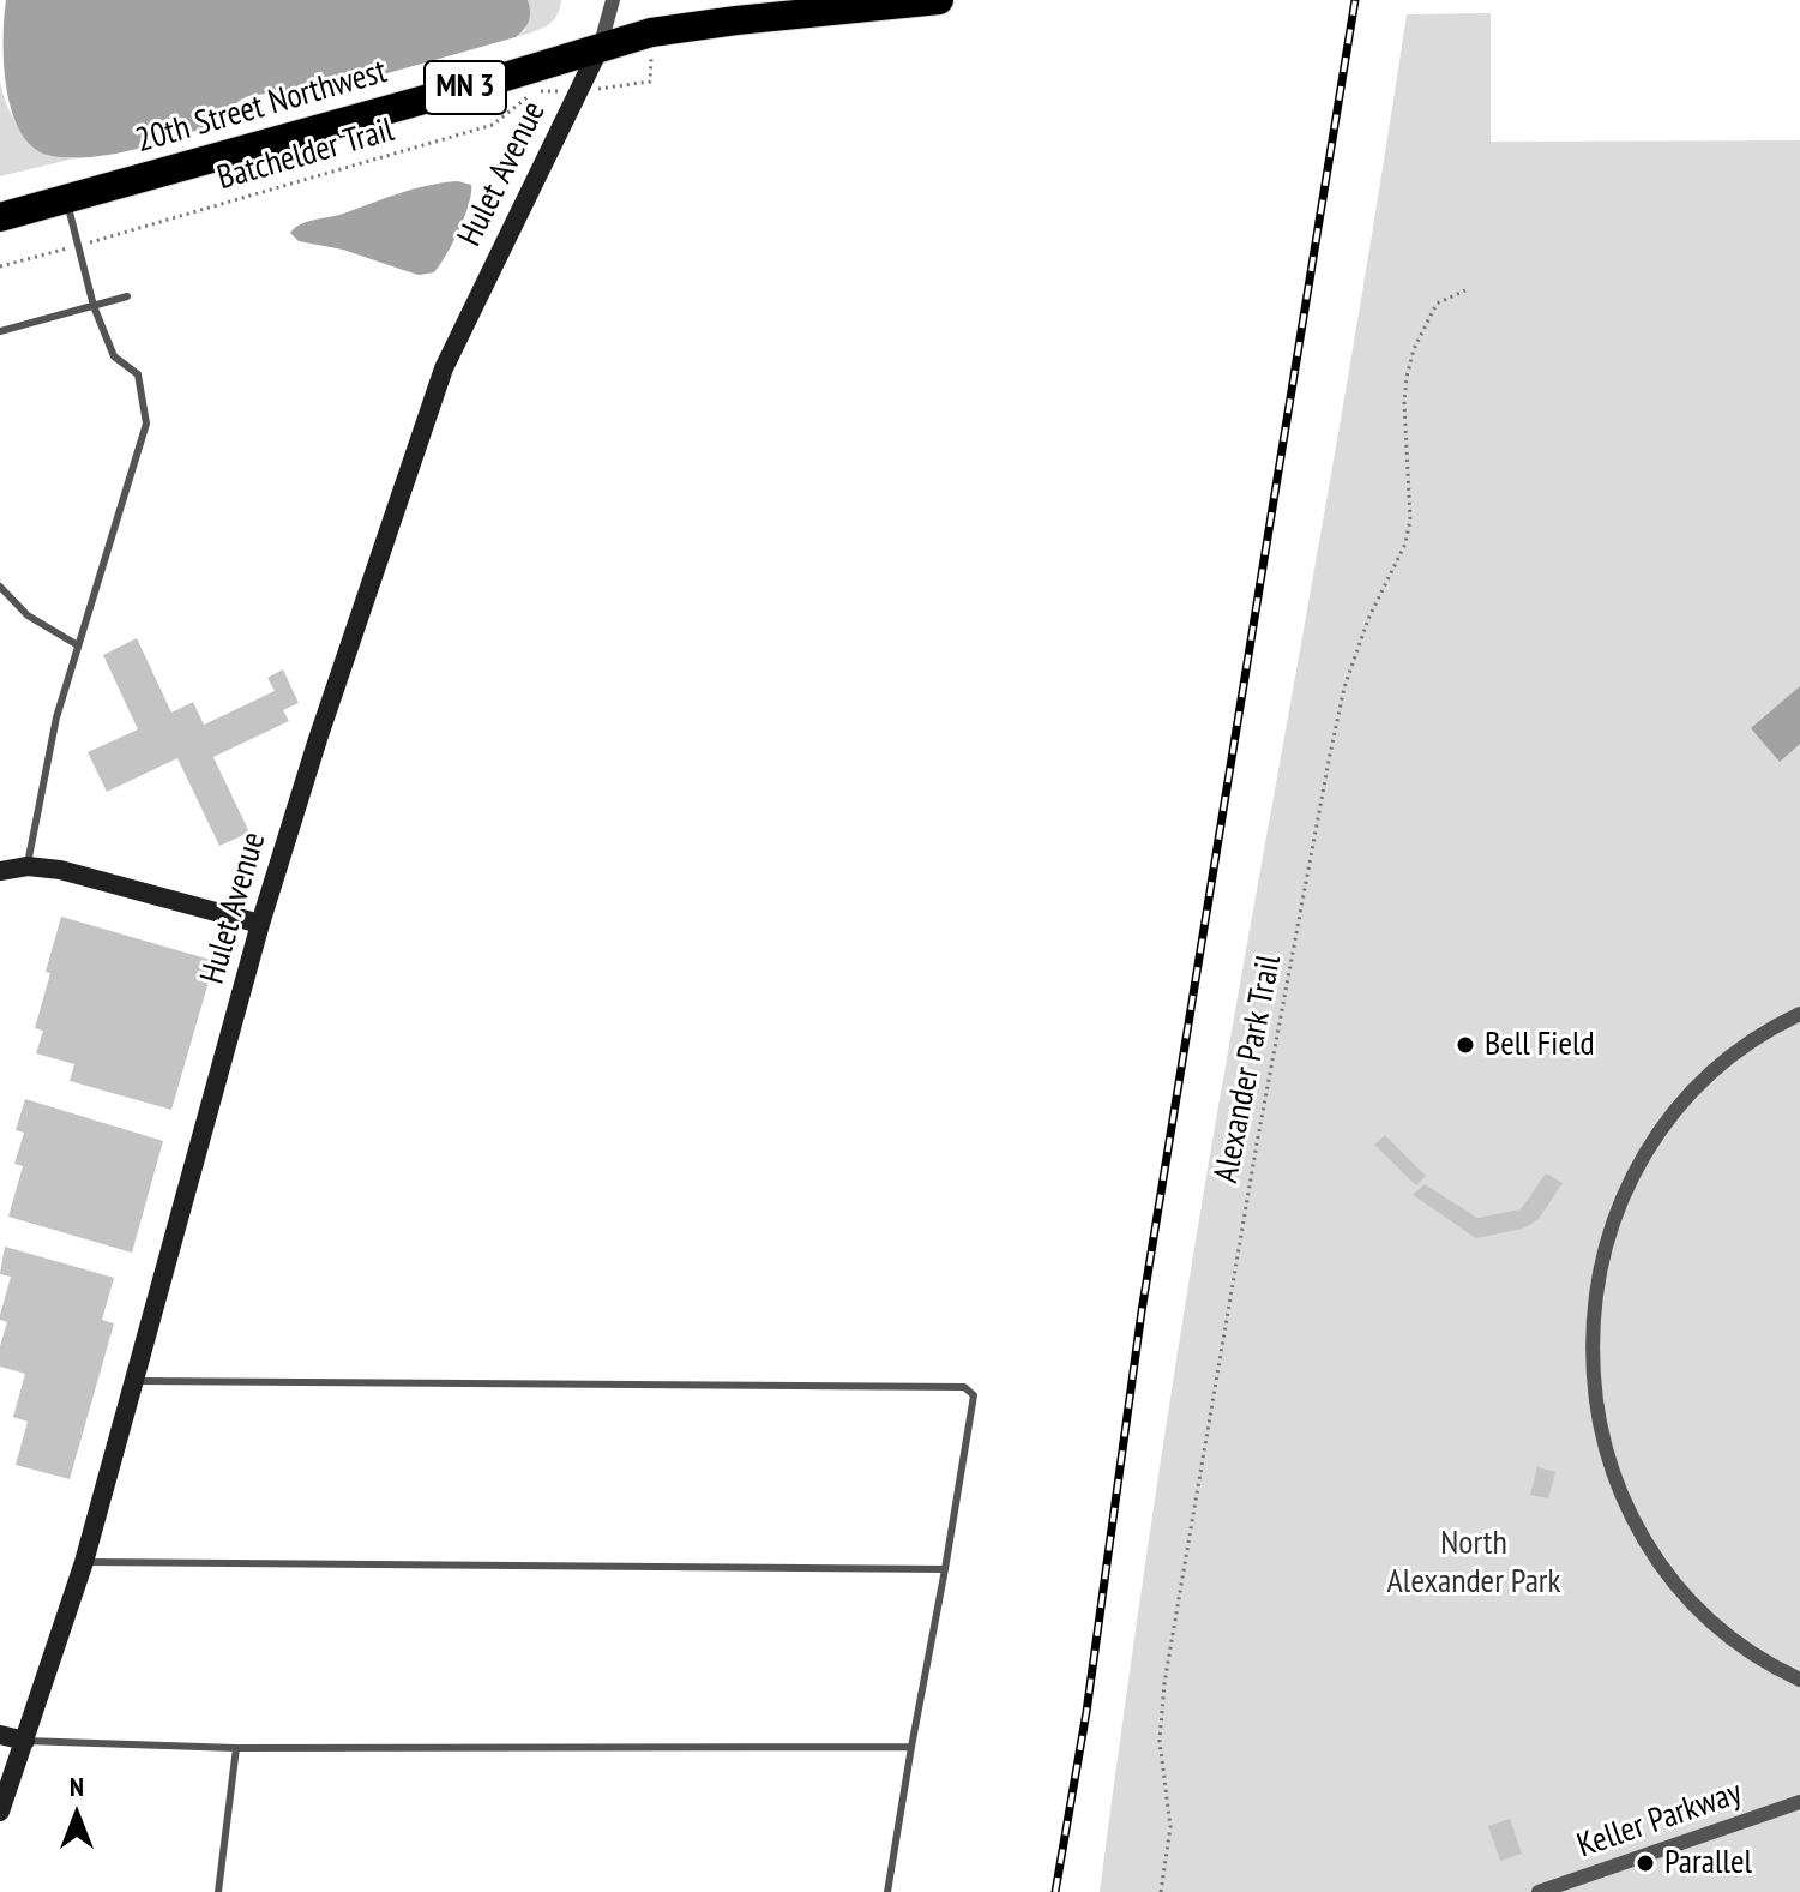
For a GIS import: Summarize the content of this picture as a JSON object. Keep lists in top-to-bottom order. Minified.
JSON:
{"streets":{"highway":["MN 3","20th Street Northwest"],"street":["Hulet Avenue","Keller Parkway"],"path":["Batchelder Trail","Alexander Park Trail"]},"crossings":[["20th Street Northwest","Batchelder Trail"],["20th Street Northwest","Hulet Avenue"],["Batchelder Trail","Hulet Avenue"]],"parks":["North Alexander Park"],"places":["Bell Field","Parallel"],"north":"top"}
